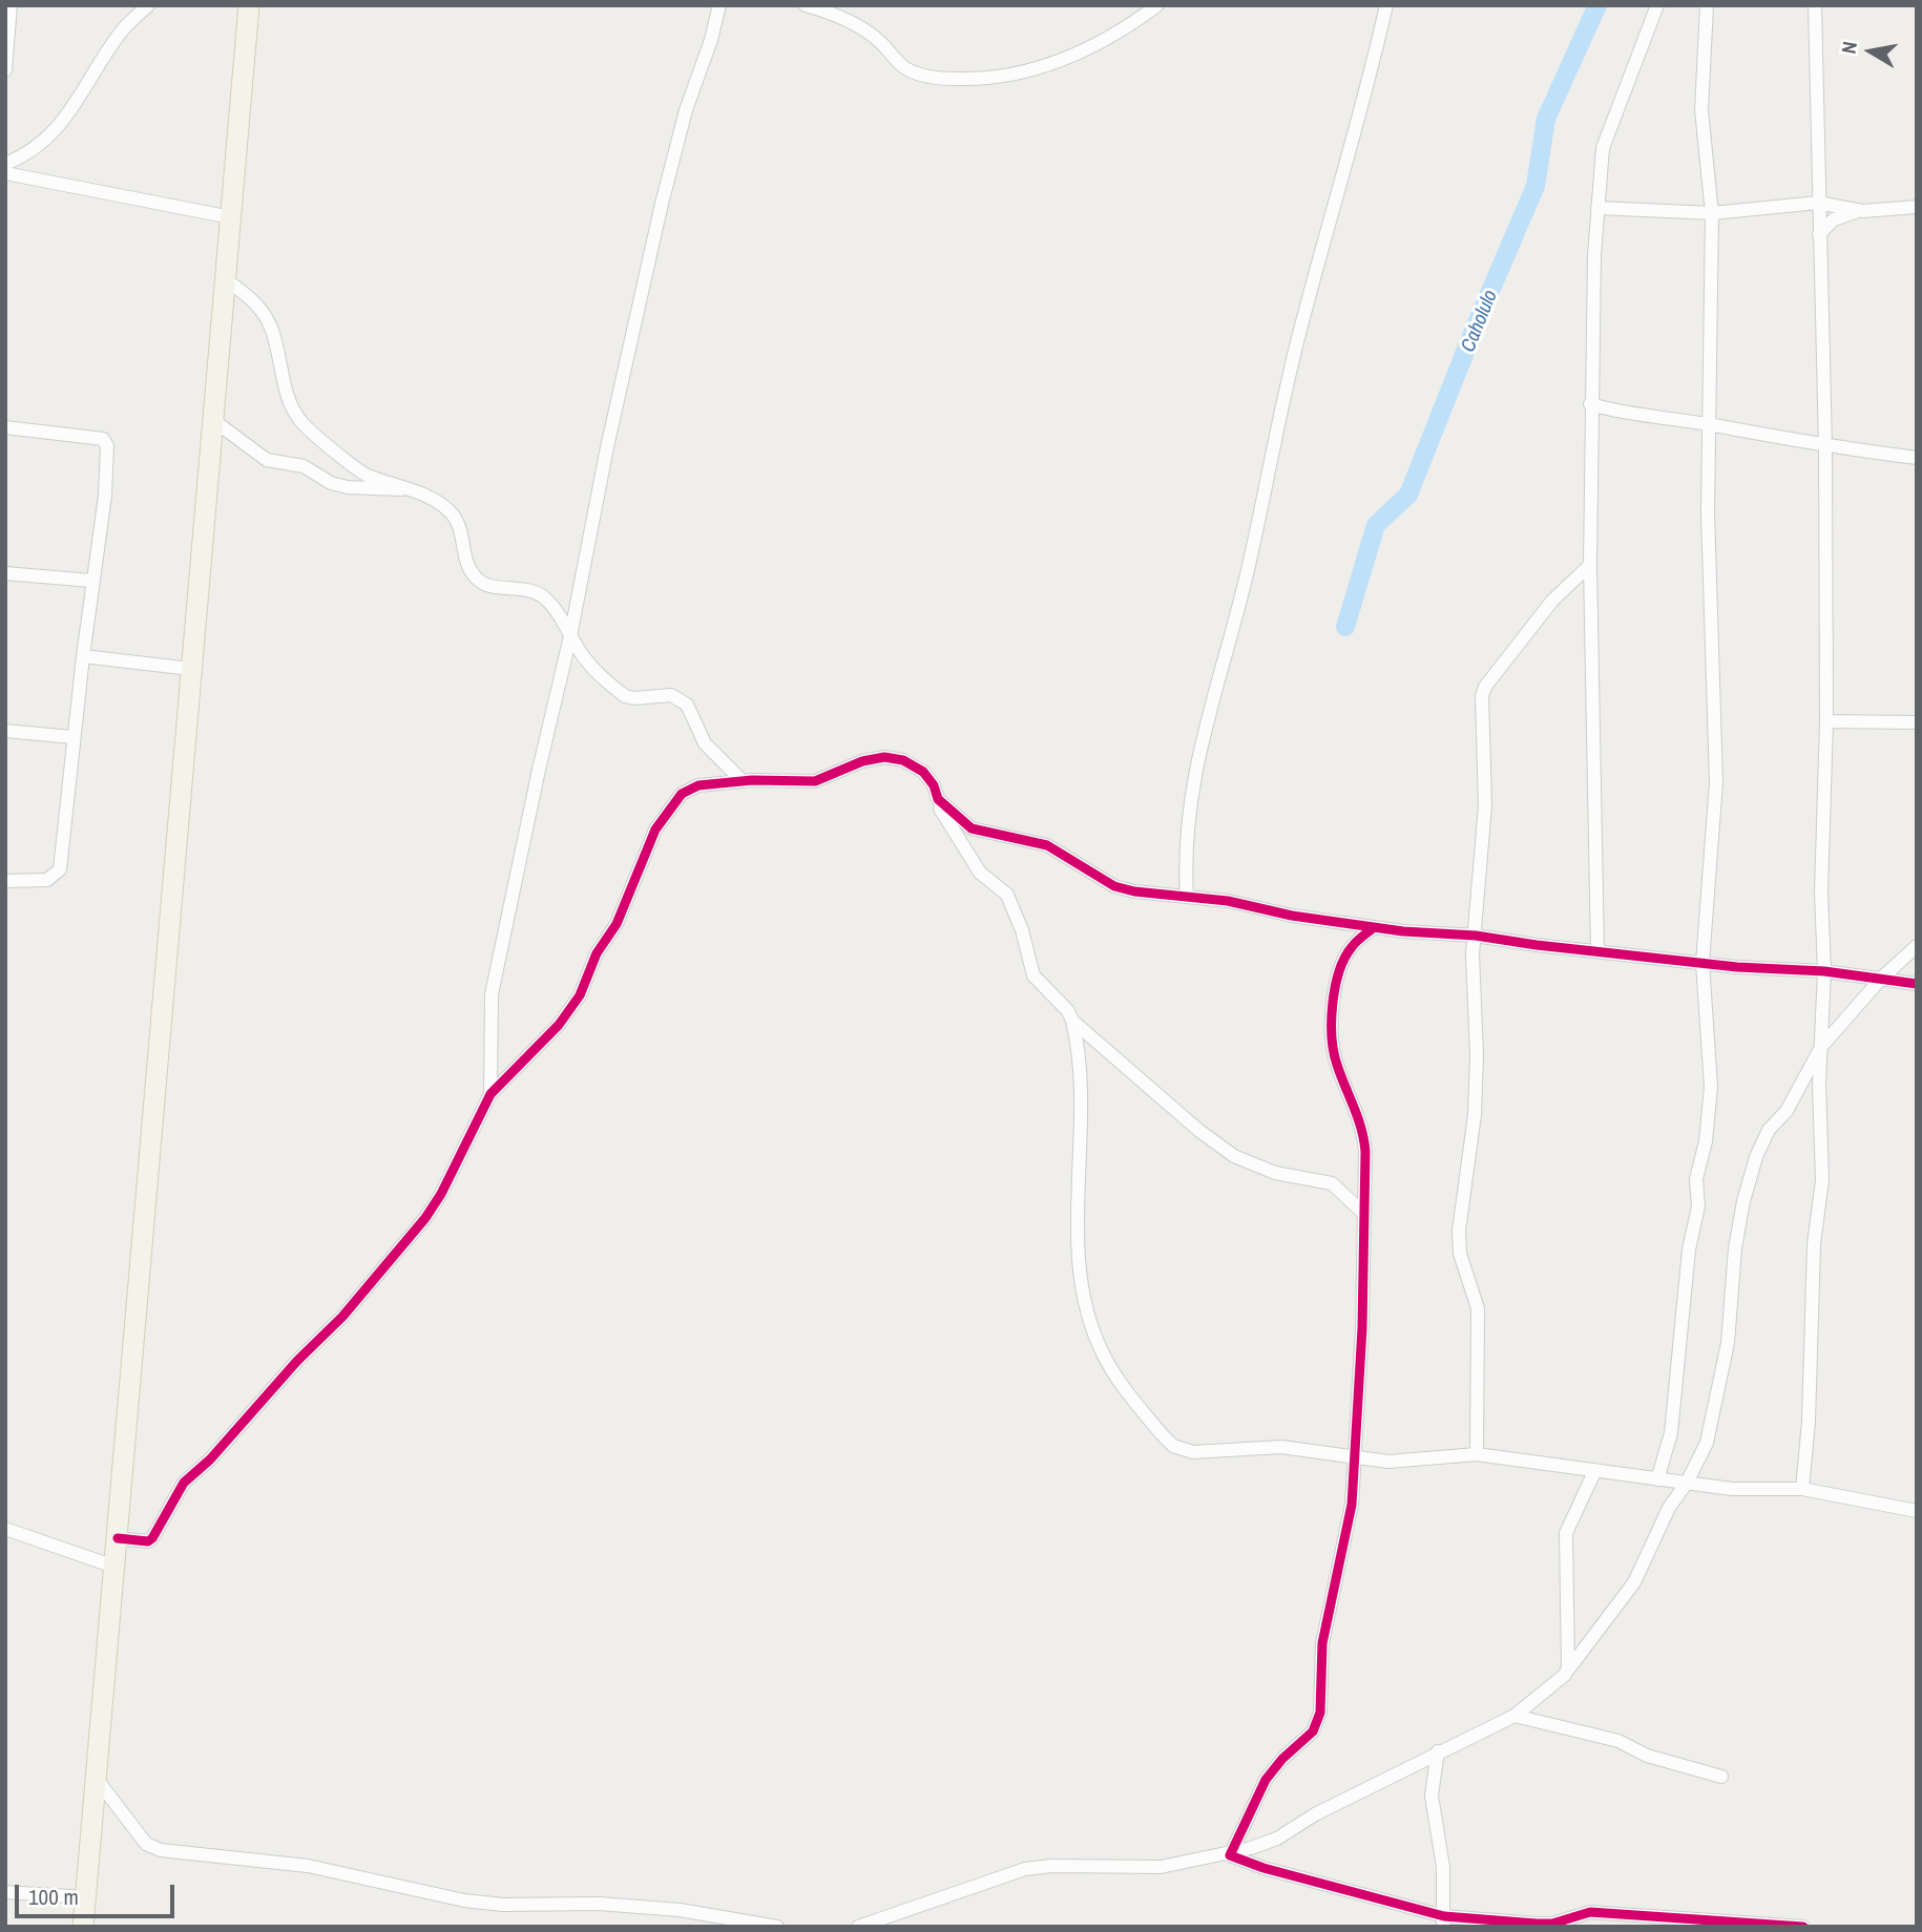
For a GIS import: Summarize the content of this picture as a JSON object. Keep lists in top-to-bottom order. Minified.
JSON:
{"water":["Caholulo"],"scale_bar":"100 m","north":"left"}
